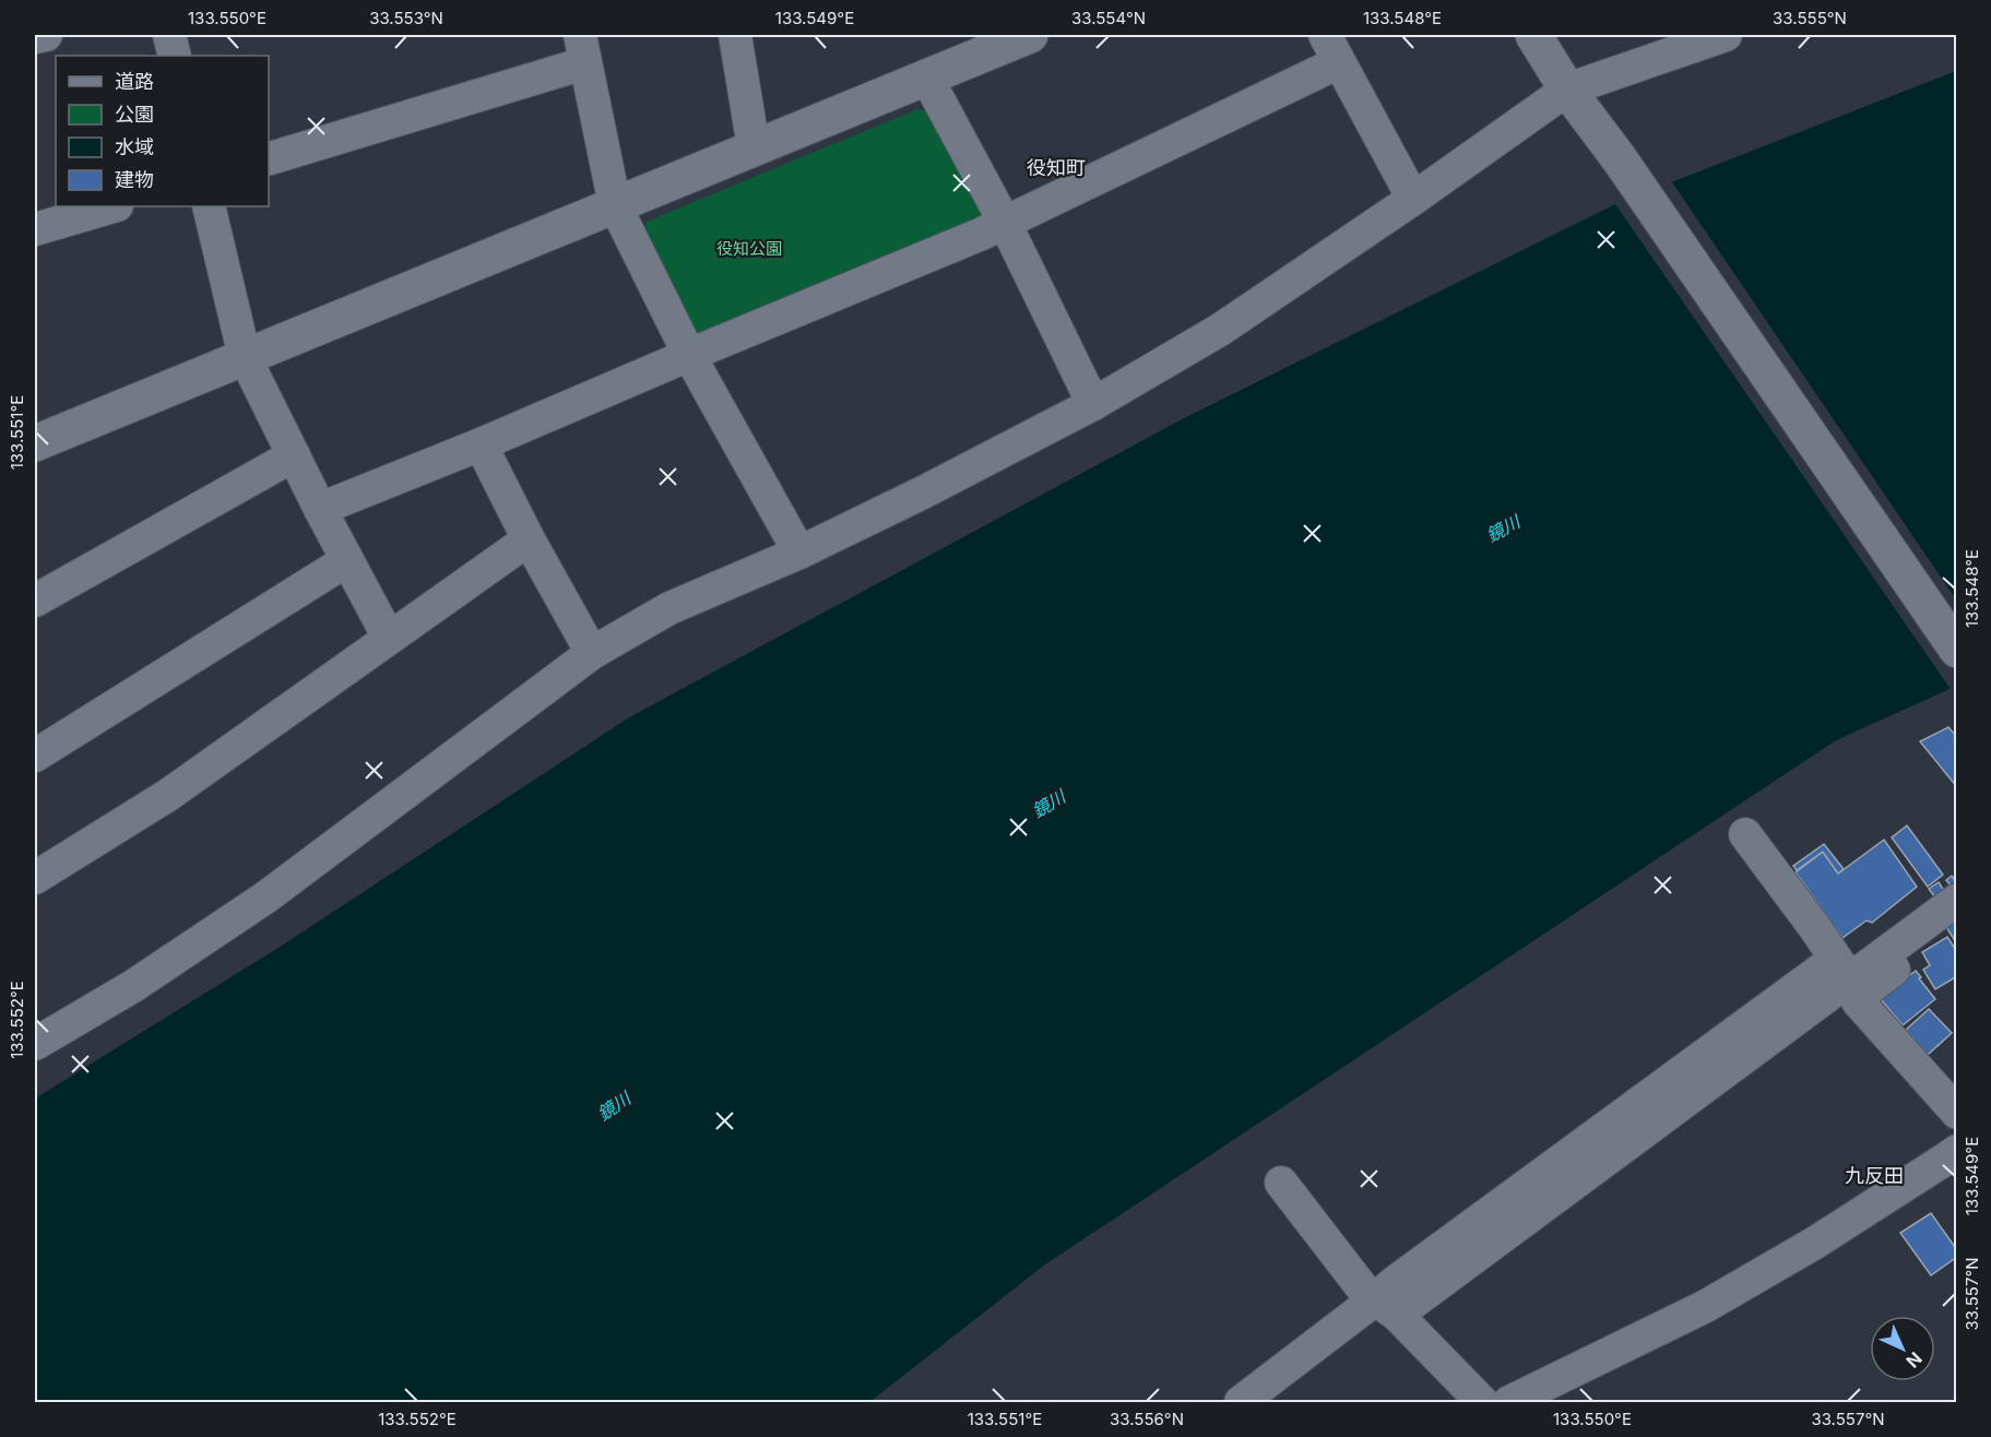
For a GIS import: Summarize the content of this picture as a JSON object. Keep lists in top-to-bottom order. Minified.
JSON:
{"districts":["役知町","九反田"],"water":["鏡川"],"parks":["役知公園"],"legend":["道路","公園","水域","建物"],"north":"bottom right","coordinates":["133.550°E","33.553°N","133.549°E","33.554°N","133.548°E","33.555°N","133.551°E","133.552°E","33.557°N","33.556°N"]}
